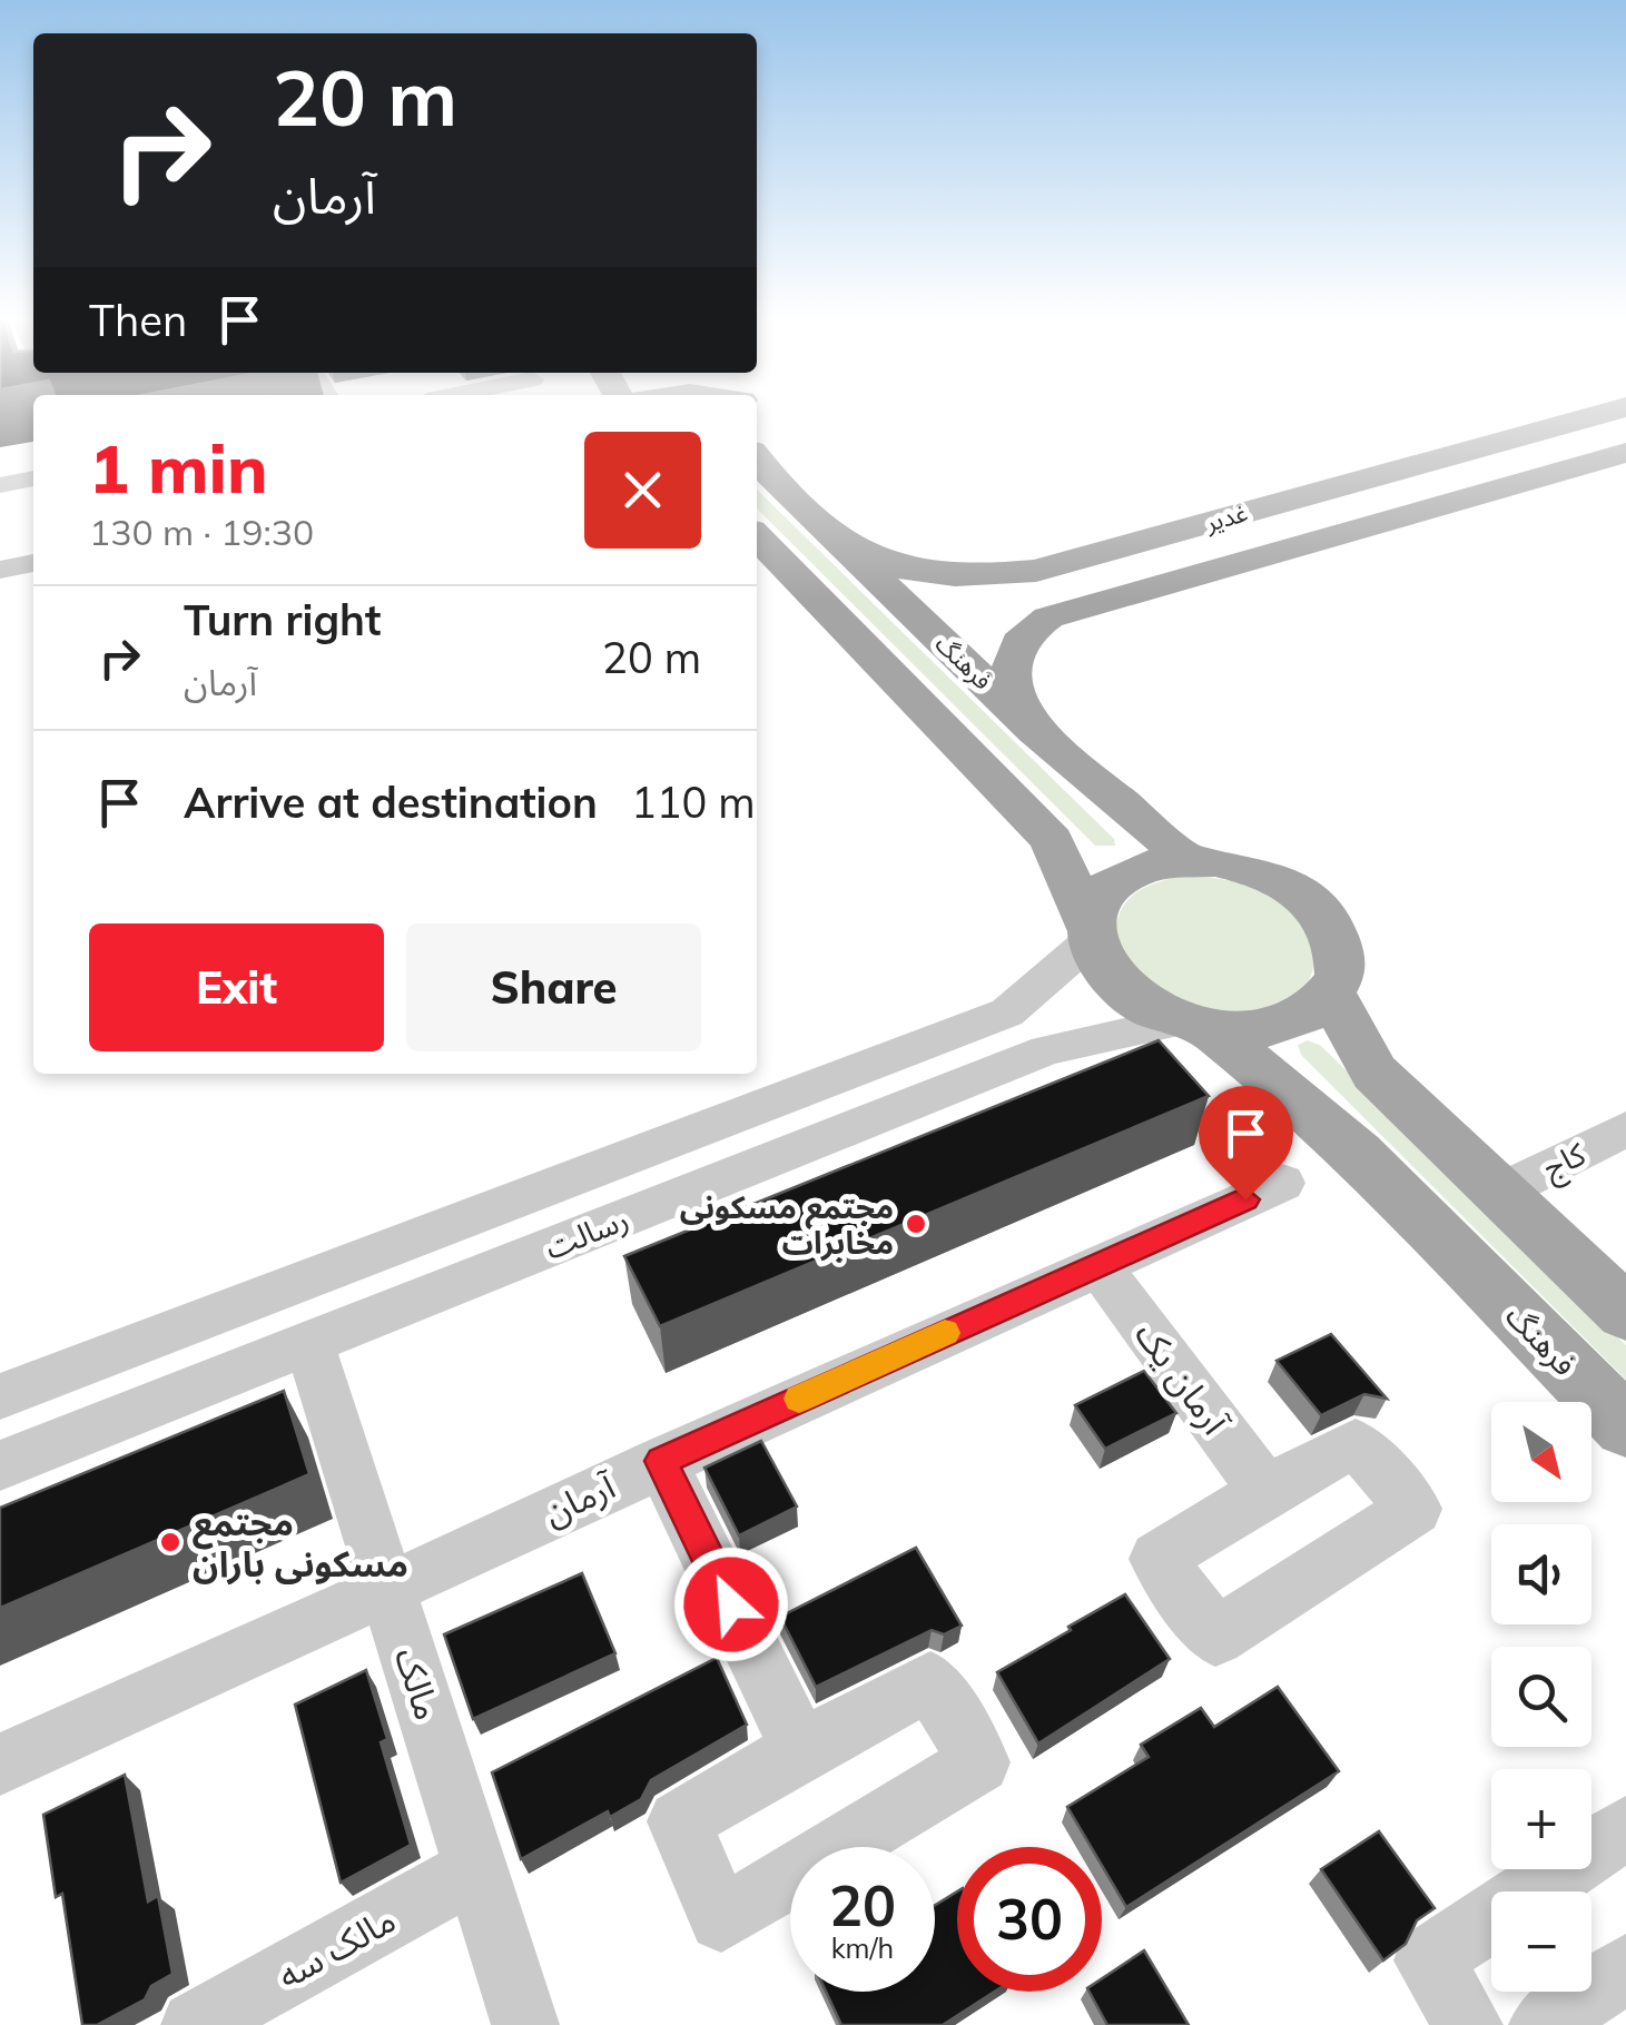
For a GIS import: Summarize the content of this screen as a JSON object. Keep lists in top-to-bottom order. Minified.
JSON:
{"streets":{"main road":["غدیر","فرهنگ"],"street":["کاج","رسالت","آرمان یک","آرمان","مالک","مالک سه"]},"crossings":[["غدیر","فرهنگ"],["فرهنگ","رسالت"],["رسالت","مالک"],["آرمان یک","آرمان"],["آرمان","مالک"],["مالک","مالک سه"]],"places":["مجتمع مسکونی مخابرات","مجتمع مسکونی باران"],"north":"bottom right","page":{"turn":["20 m","آرمان"],"then":"Then","heading":["1 min","130 m · 19:30"],"list":[{"name":"Turn right","note":"آرمان","value":"20 m"},{"name":"Arrive at destination","value":"110 m"}],"buttons":["Exit","Share"],"map_buttons":["+","−"],"speed":"20 km/h","limit":"30"}}
